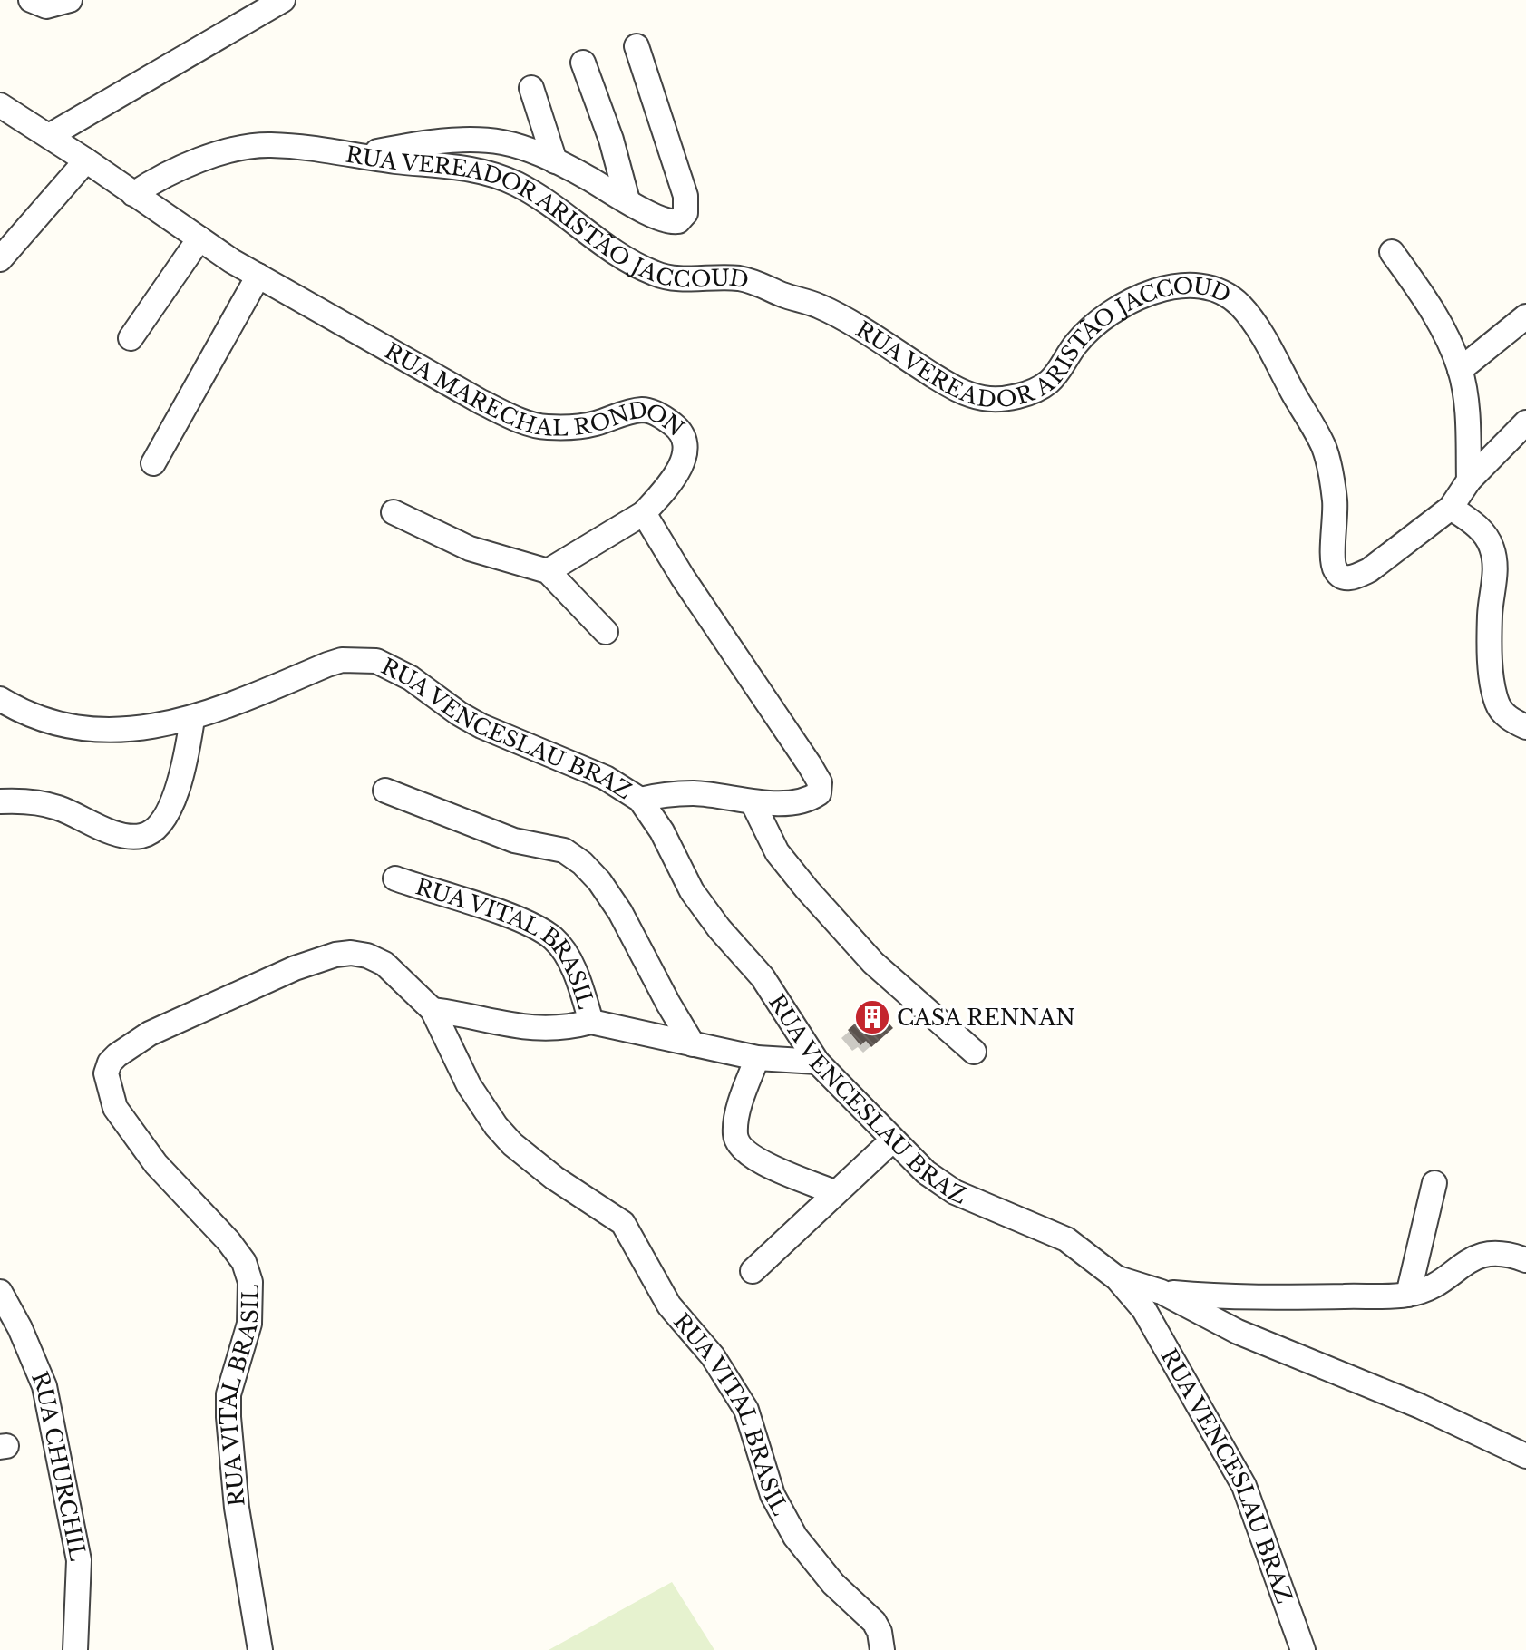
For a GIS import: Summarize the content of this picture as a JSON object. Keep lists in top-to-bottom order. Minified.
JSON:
{"streets":{"street":["RUA VEREADOR ARISTÃO JACCOUD","RUA MARECHAL RONDON","RUA VENCESLAU BRAZ","RUA VITAL BRASIL","RUA CHURCHIL"]},"crossings":[["RUA VEREADOR ARISTÃO JACCOUD","RUA MARECHAL RONDON"]],"places":{"building":["CASA RENNAN"]}}
